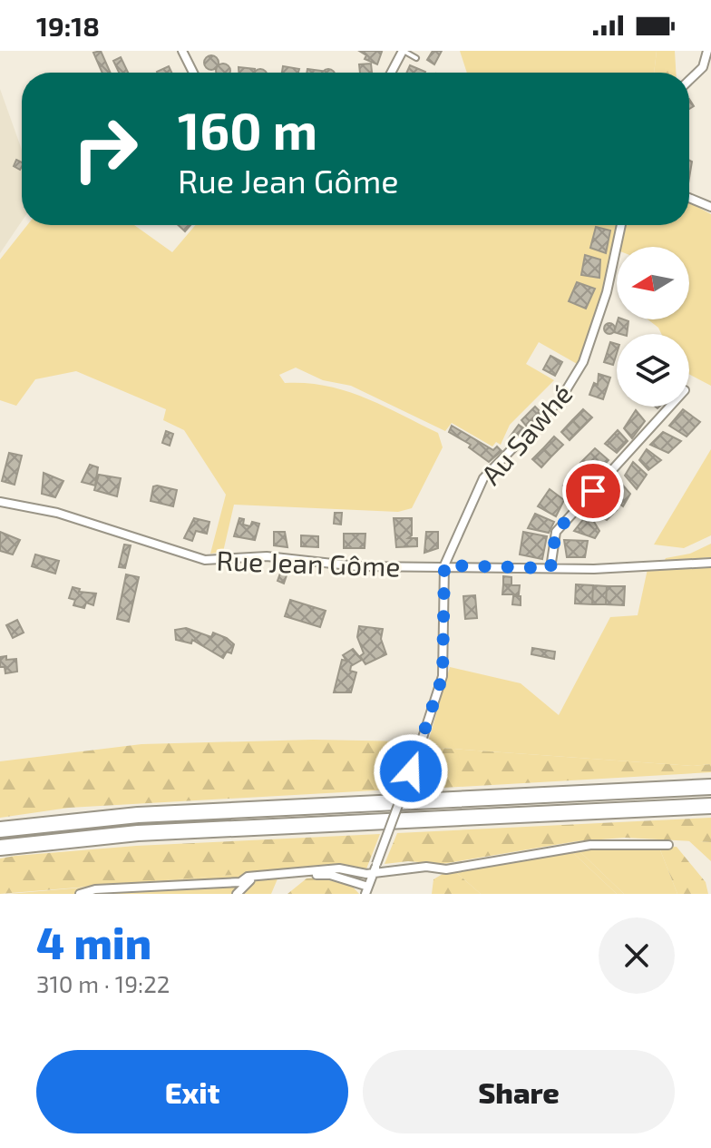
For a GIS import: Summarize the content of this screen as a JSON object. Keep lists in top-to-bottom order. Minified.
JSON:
{"streets":{"street":["Au Sawhé","Rue Jean Gôme"]},"crossings":[["Au Sawhé","Rue Jean Gôme"]],"north":"left","page":{"status":"19:18","turn":["160 m","Rue Jean Gôme"],"heading":["4 min","310 m · 19:22"],"buttons":["Exit","Share"]}}
